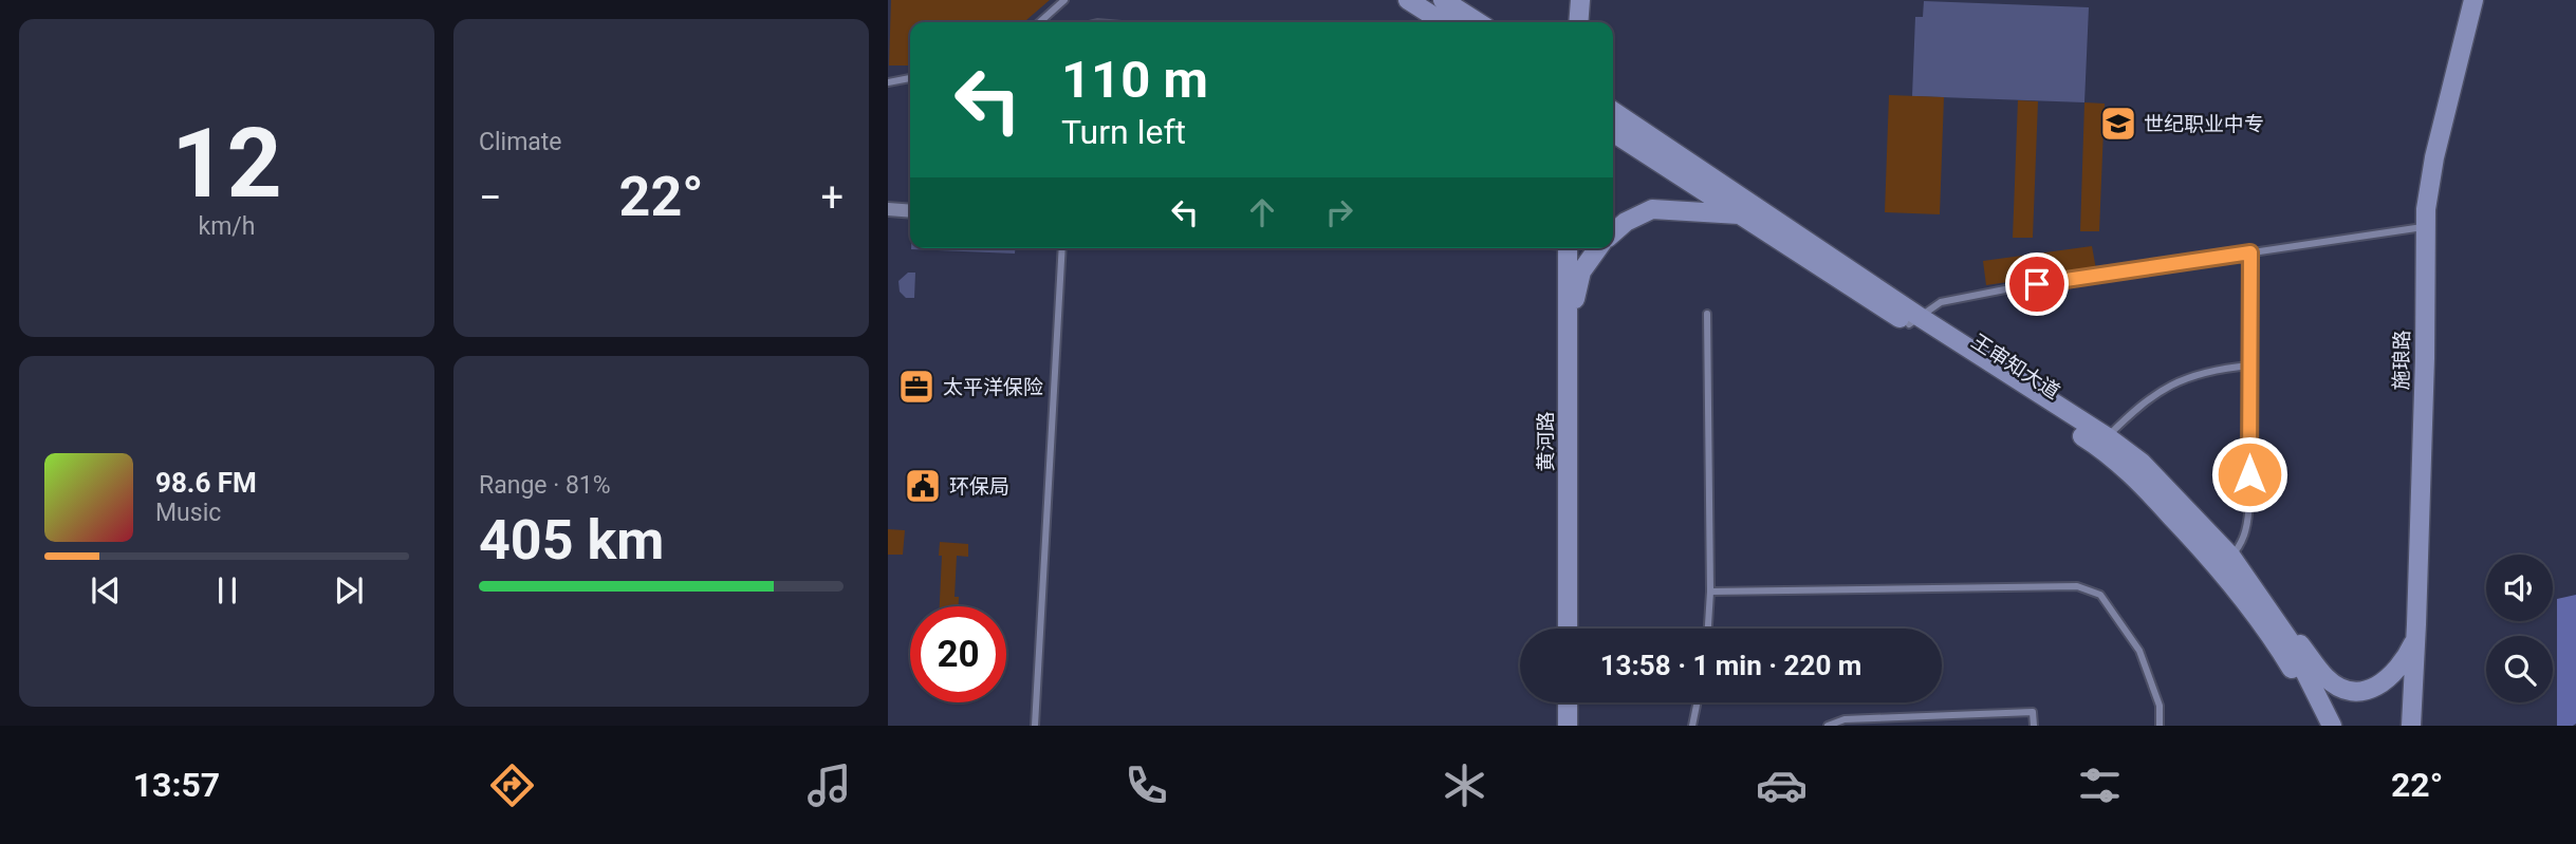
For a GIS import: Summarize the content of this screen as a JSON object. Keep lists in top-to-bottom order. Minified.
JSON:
{"streets":{"main road":["施琅路","王审知大道","黄河路"]},"places":{"school or university":["世纪职业中专"],"office":["太平洋保险"],"public building":["环保局"]},"page":{"tile":[["12","km/h"],"Climate",["Range · 81%","405 km"]],"turn":["110 m","Turn left"],"heat":["−","22°","+"],"song":["98.6 FM","Music"],"limit":"20","trip":"13:58 · 1 min · 220 m","tabs":["13:57","22°"]}}
